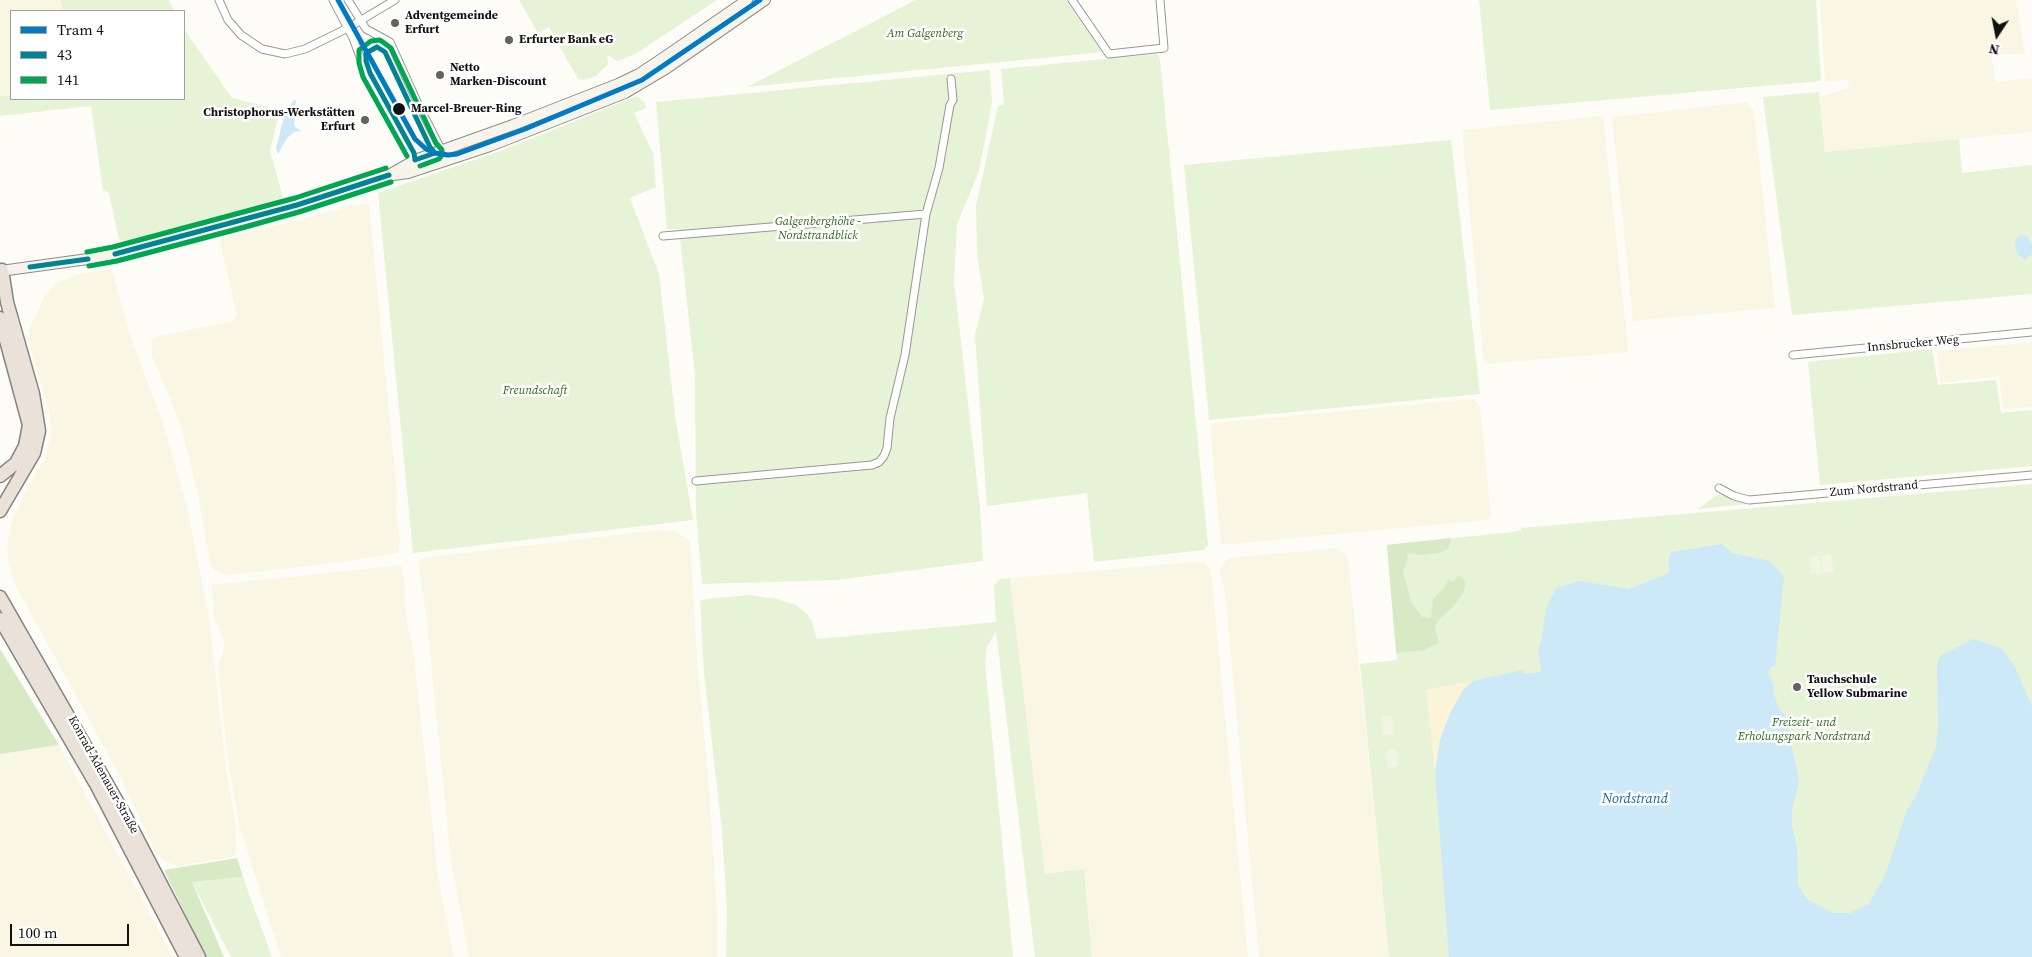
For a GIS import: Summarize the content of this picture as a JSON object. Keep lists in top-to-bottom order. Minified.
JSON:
{"streets":{"highway":["Konrad-Adenauer-Straße"],"street":["Innsbrucker Weg","Zum Nordstrand"]},"water":["Nordstrand"],"parks":["Am Galgenberg","Galgenberghöhe - Nordstrandblick","Freundschaft","Freizeit- und Erholungspark Nordstrand"],"places":["Adventgemeinde Erfurt","Erfurter Bank eG","Netto Marken-Discount","Marcel-Breuer-Ring","Christophorus-Werkstätten Erfurt","Tauchschule Yellow Submarine"],"lines":["tram line 4","transit line 141","transit line 43"],"legend":["Tram 4","43","141"],"scale_bar":"100 m","north":"bottom"}
